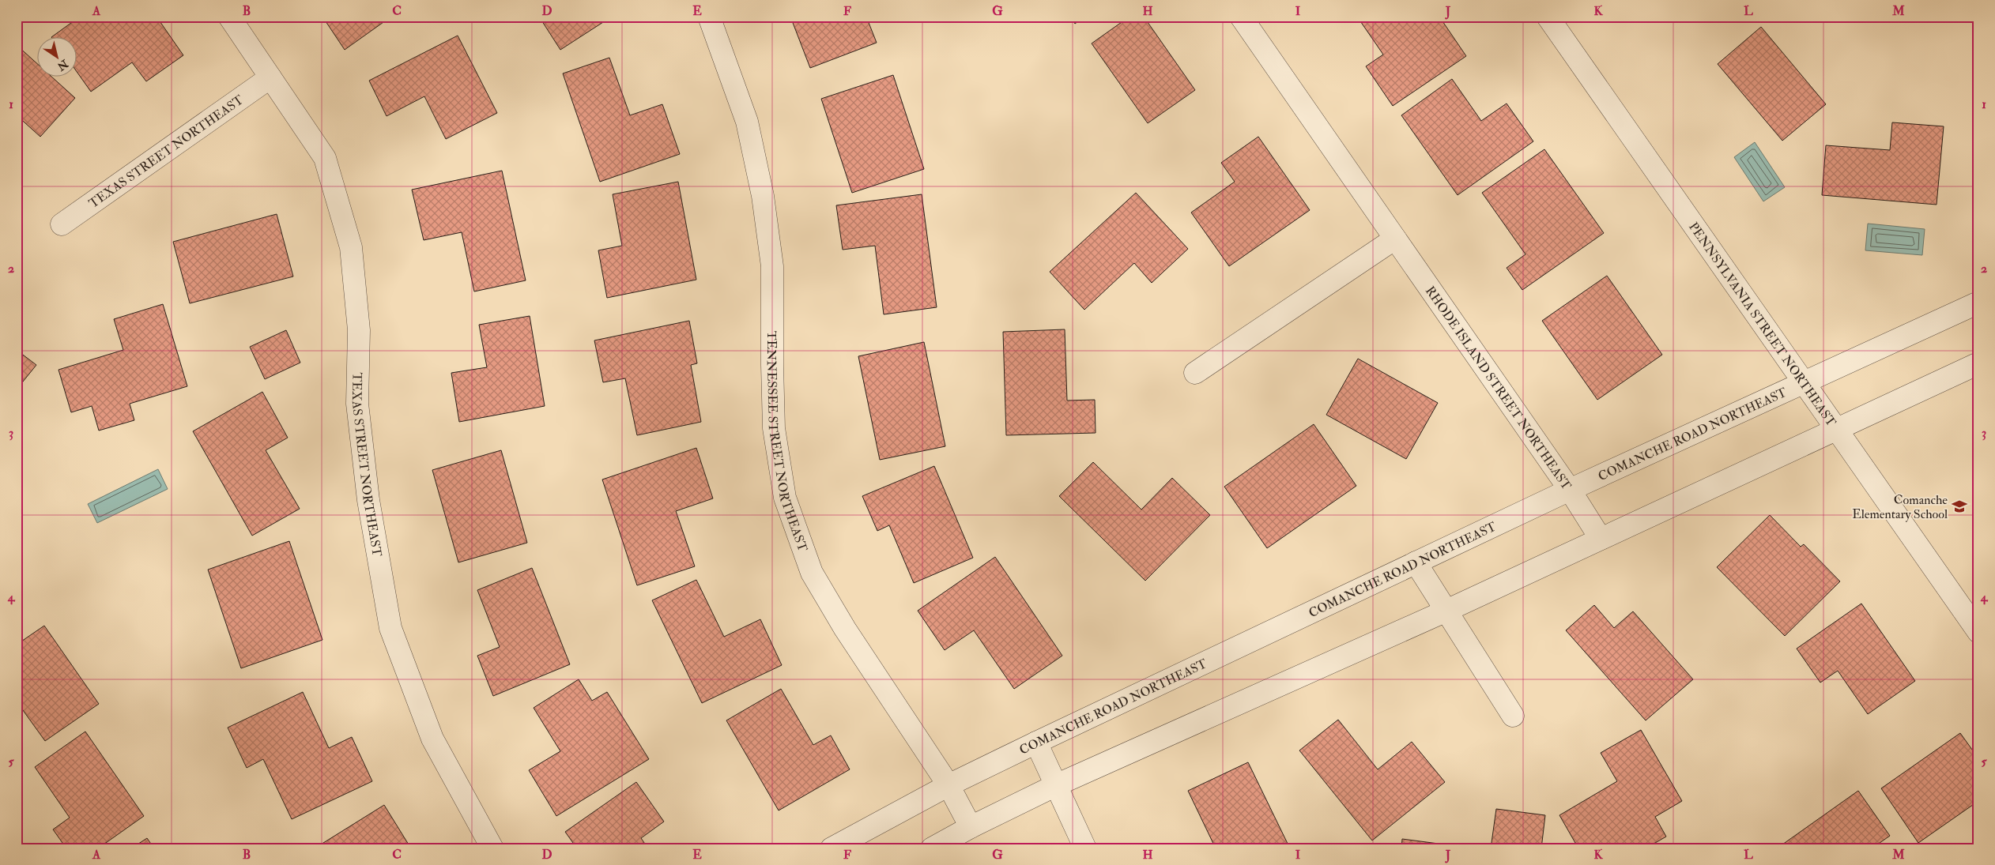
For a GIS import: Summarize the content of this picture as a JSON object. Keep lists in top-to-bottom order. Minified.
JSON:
{"streets":{"street":["TEXAS STREET NORTHEAST","PENNSYLVANIA STREET NORTHEAST","RHODE ISLAND STREET NORTHEAST","COMANCHE ROAD NORTHEAST","TENNESSEE STREET NORTHEAST"]},"crossings":[["PENNSYLVANIA STREET NORTHEAST","COMANCHE ROAD NORTHEAST"],["RHODE ISLAND STREET NORTHEAST","COMANCHE ROAD NORTHEAST"],["COMANCHE ROAD NORTHEAST","TENNESSEE STREET NORTHEAST"]],"places":{"school or university":["Comanche Elementary School"]},"north":"bottom right","grid":{"columns":["A","B","C","D","E","F","G","H","I","J","K","L","M"],"rows":["1","2","3","4","5"]}}
